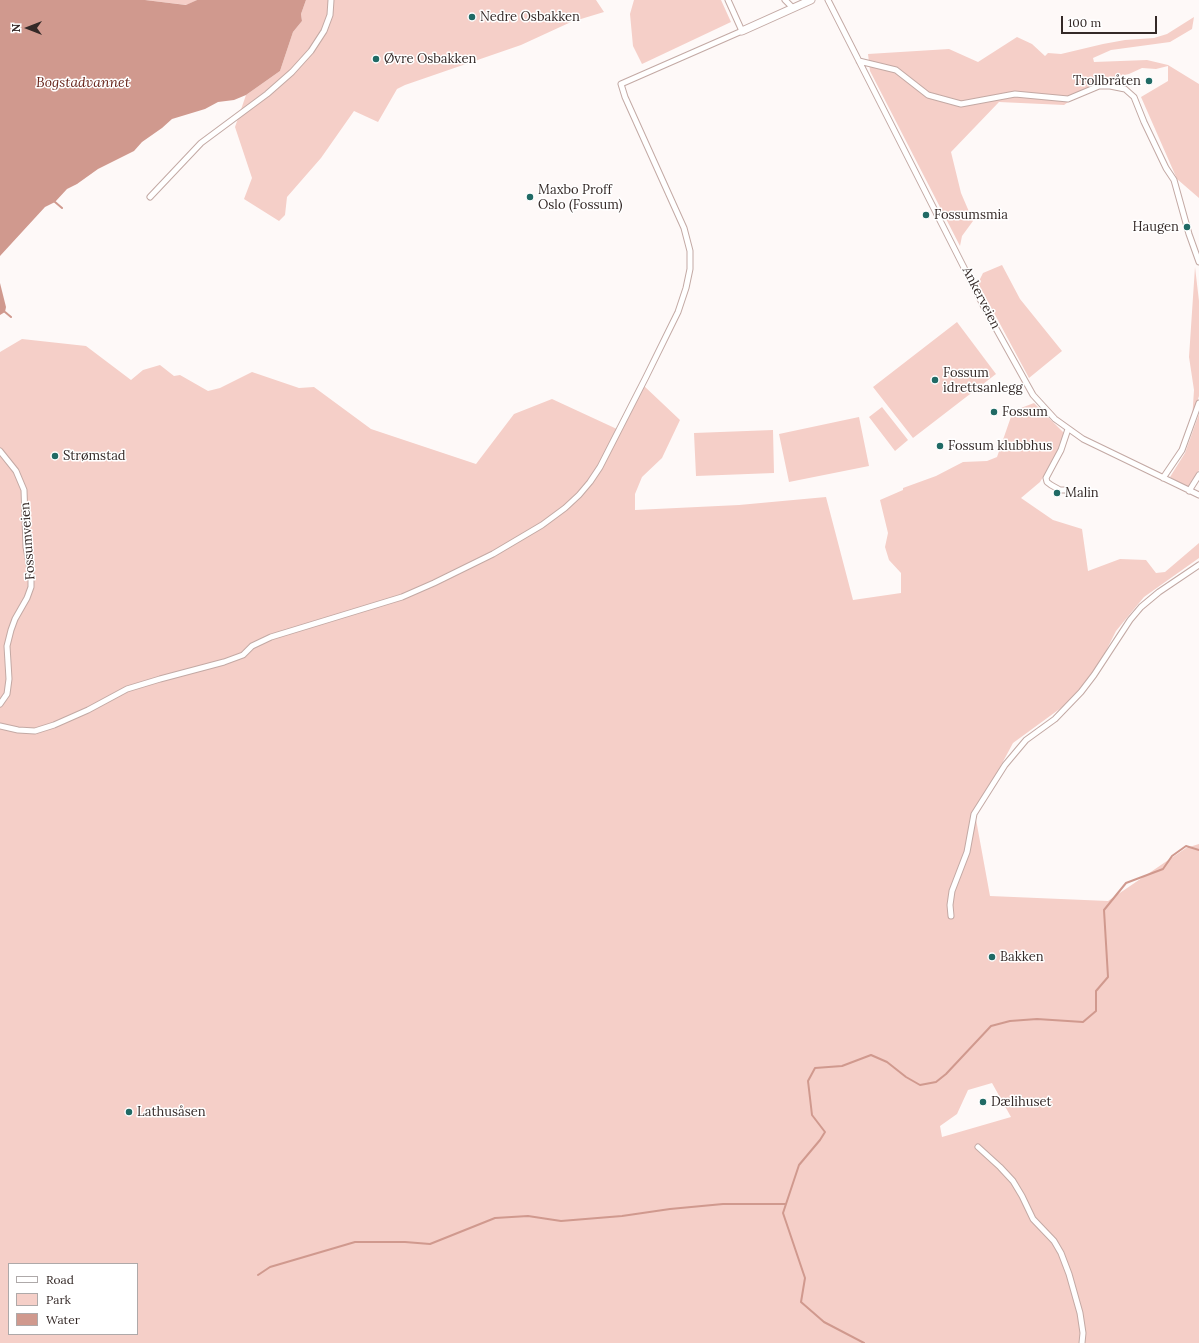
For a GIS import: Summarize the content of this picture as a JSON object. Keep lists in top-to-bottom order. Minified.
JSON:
{"streets":{"street":["Ankerveien","Fossumveien"]},"water":["Bogstadvannet"],"places":["Nedre Osbakken","Øvre Osbakken","Trollbråten","Maxbo Proff Oslo (Fossum)","Fossumsmia","Haugen","Fossum idrettsanlegg","Fossum","Fossum klubbhus","Strømstad","Malin","Bakken","Dælihuset","Lathusåsen"],"legend":["Road","Park","Water"],"scale_bar":"100 m","north":"left"}
